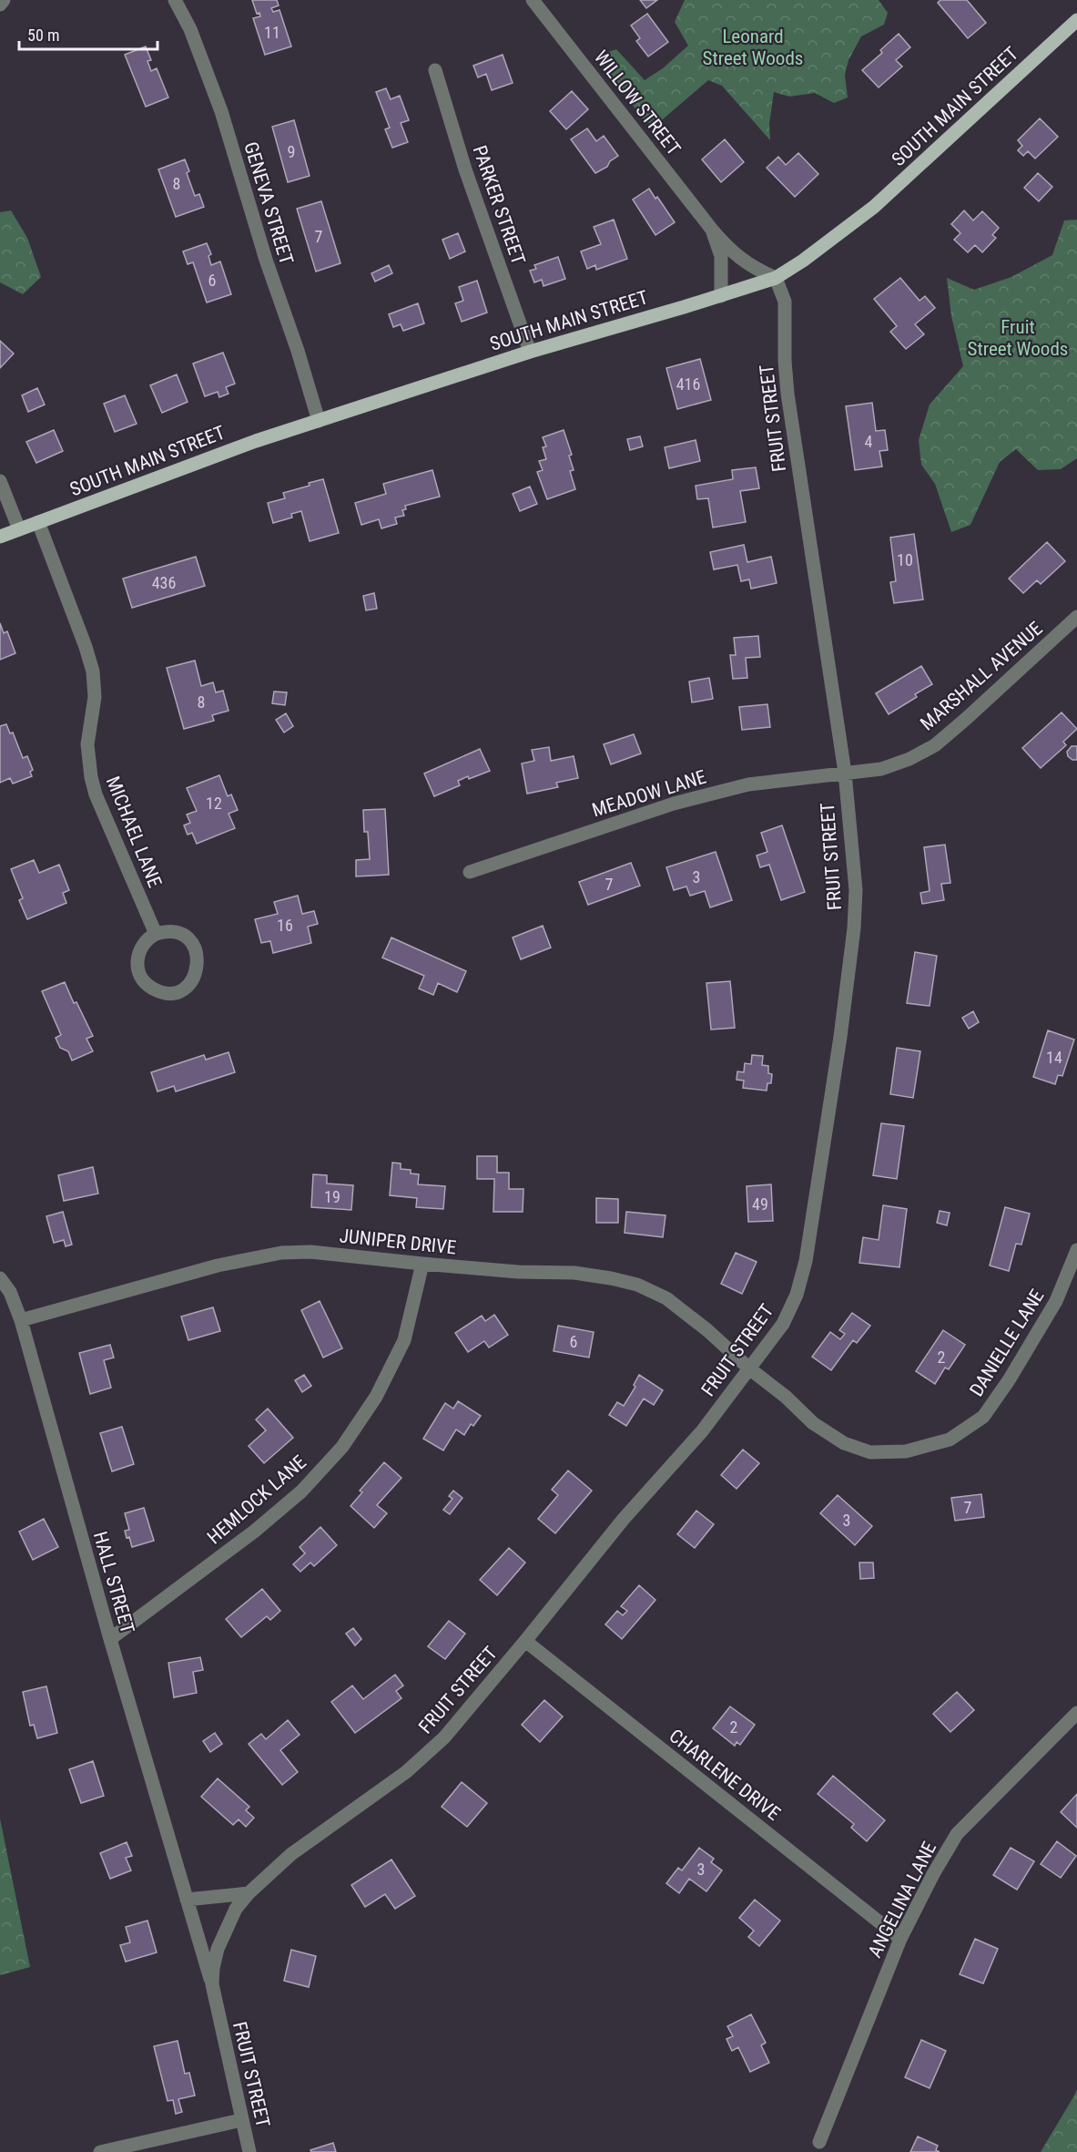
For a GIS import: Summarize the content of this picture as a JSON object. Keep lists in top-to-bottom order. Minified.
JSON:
{"streets":{"main road":["SOUTH MAIN STREET"],"street":["WILLOW STREET","GENEVA STREET","PARKER STREET","FRUIT STREET","MARSHALL AVENUE","MEADOW LANE","MICHAEL LANE","JUNIPER DRIVE","DANIELLE LANE","HEMLOCK LANE","HALL STREET","CHARLENE DRIVE","ANGELINA LANE"]},"crossings":[["SOUTH MAIN STREET","GENEVA STREET"],["SOUTH MAIN STREET","PARKER STREET"],["SOUTH MAIN STREET","FRUIT STREET"],["SOUTH MAIN STREET","MICHAEL LANE"],["FRUIT STREET","MARSHALL AVENUE"],["FRUIT STREET","MEADOW LANE"],["FRUIT STREET","JUNIPER DRIVE"],["FRUIT STREET","DANIELLE LANE"],["FRUIT STREET","HALL STREET"],["FRUIT STREET","CHARLENE DRIVE"],["MARSHALL AVENUE","MEADOW LANE"],["JUNIPER DRIVE","DANIELLE LANE"],["JUNIPER DRIVE","HEMLOCK LANE"],["JUNIPER DRIVE","HALL STREET"],["HEMLOCK LANE","HALL STREET"],["CHARLENE DRIVE","ANGELINA LANE"]],"parks":["Leonard Street Woods","Fruit Street Woods"],"house_numbers":["11","9","8","7","6","416","4","10","436","8","12","3","7","16","14","19","49","6","2","7","3","2","3"],"scale_bar":"50 m"}
